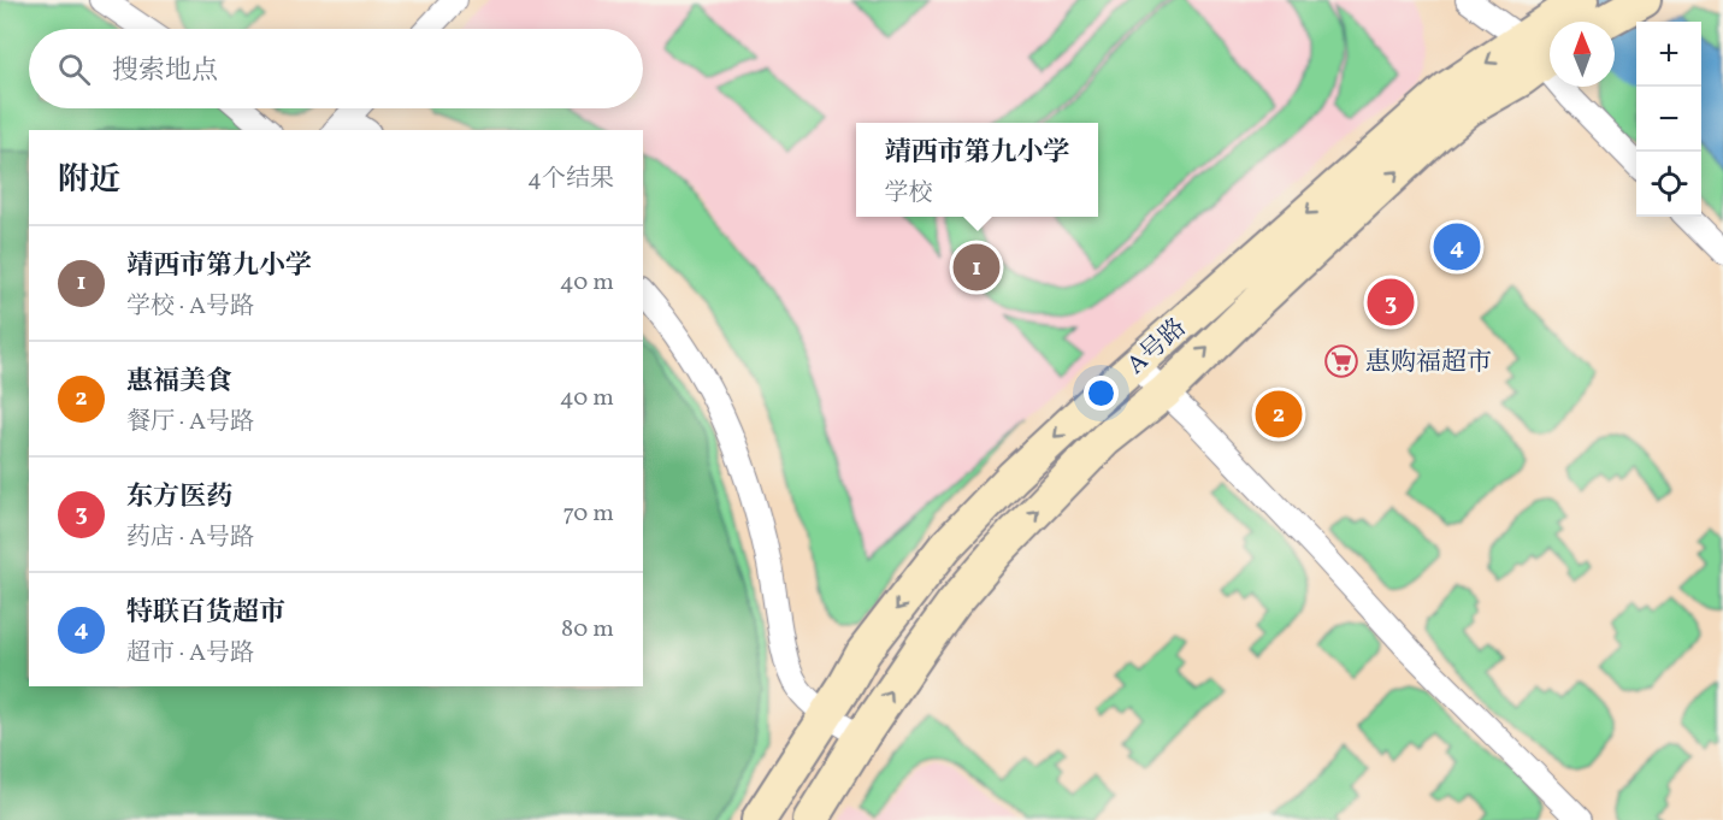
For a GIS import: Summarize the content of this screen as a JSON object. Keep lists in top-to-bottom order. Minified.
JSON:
{"streets":{"street":["A号路"]},"places":{"supermarket":["惠购福超市"]},"north":"top","page":{"map_buttons":["+","−"],"search":"搜索地点","popup":["靖西市第九小学","学校"],"heading":["附近","4个结果"],"pins":["4","1","3","2"],"list":[{"mark":"1","name":"靖西市第九小学","note":"学校 · A号路","value":"40 m"},{"mark":"2","name":"惠福美食","note":"餐厅 · A号路","value":"40 m"},{"mark":"3","name":"东方医药","note":"药店 · A号路","value":"70 m"},{"mark":"4","name":"特联百货超市","note":"超市 · A号路","value":"80 m"}]}}
